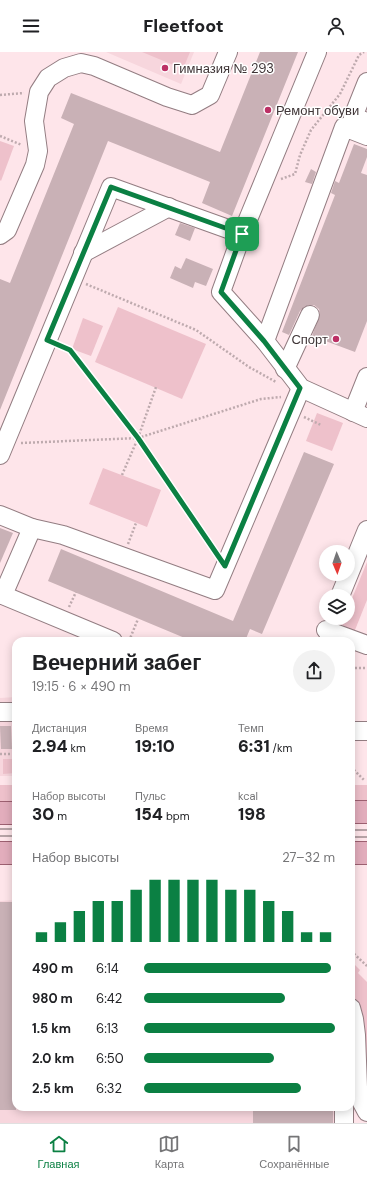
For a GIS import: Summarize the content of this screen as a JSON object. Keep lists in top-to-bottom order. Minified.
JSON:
{"places":["Гимназия № 293","Ремонт обуви","Спорт"],"north":"bottom","page":{"header":"Fleetfoot","heading":["Вечерний забег","19:15 · 6 × 490 m"],"stats":[["Дистанция","2.94 km"],["Время","19:10"],["Темп","6:31 /km"],["Набор высоты","30 m"],["Пульс","154 bpm"],["kcal","198"]],"chart":["Набор высоты","27–32 m"],"list":[{"name":"490 m","note":"6:14"},{"name":"980 m","note":"6:42"},{"name":"1.5 km","note":"6:13"},{"name":"2.0 km","note":"6:50"},{"name":"2.5 km","note":"6:32"}],"tabs":["Главная","Карта","Сохранённые"]}}
